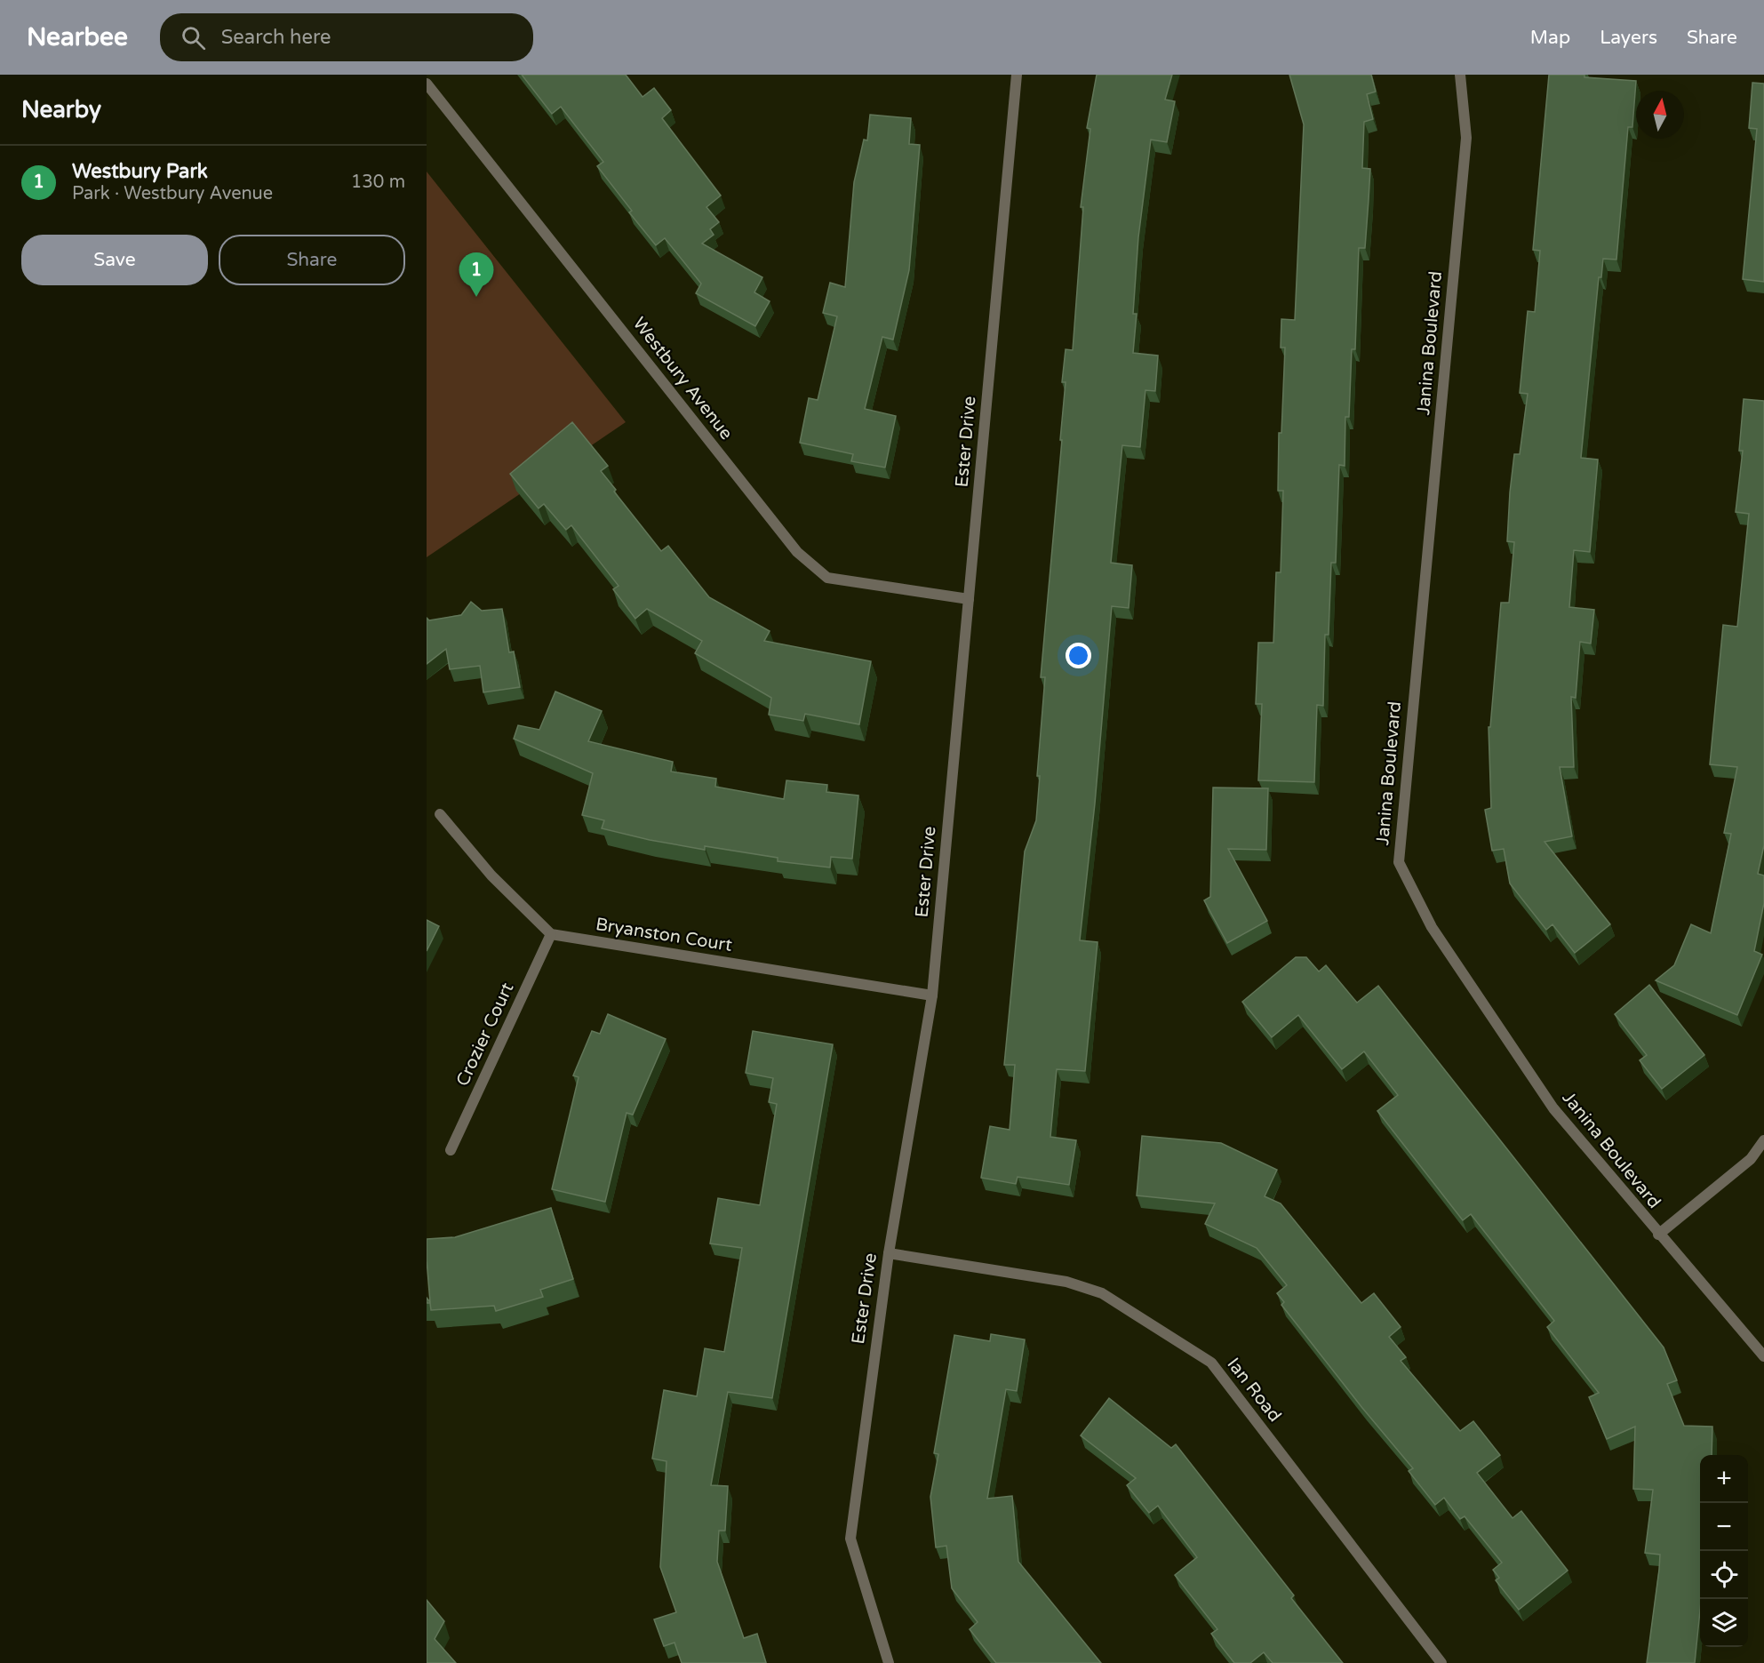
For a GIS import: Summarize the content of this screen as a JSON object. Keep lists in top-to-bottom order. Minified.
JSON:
{"streets":{"street":["Janina Boulevard","Westbury Avenue","Ester Drive","Bryanston Court","Crozier Court","Ian Road"]},"crossings":[["Westbury Avenue","Ester Drive"],["Ester Drive","Bryanston Court"],["Ester Drive","Ian Road"],["Bryanston Court","Crozier Court"]],"north":"top","page":{"header":"Nearbee","search":"Search here","nav":["Map","Layers","Share"],"heading":"Nearby","list":[{"mark":"1","name":"Westbury Park","note":"Park · Westbury Avenue","value":"130 m"}],"buttons":["Save","Share"],"pins":"1","map_buttons":["+","−"]}}
